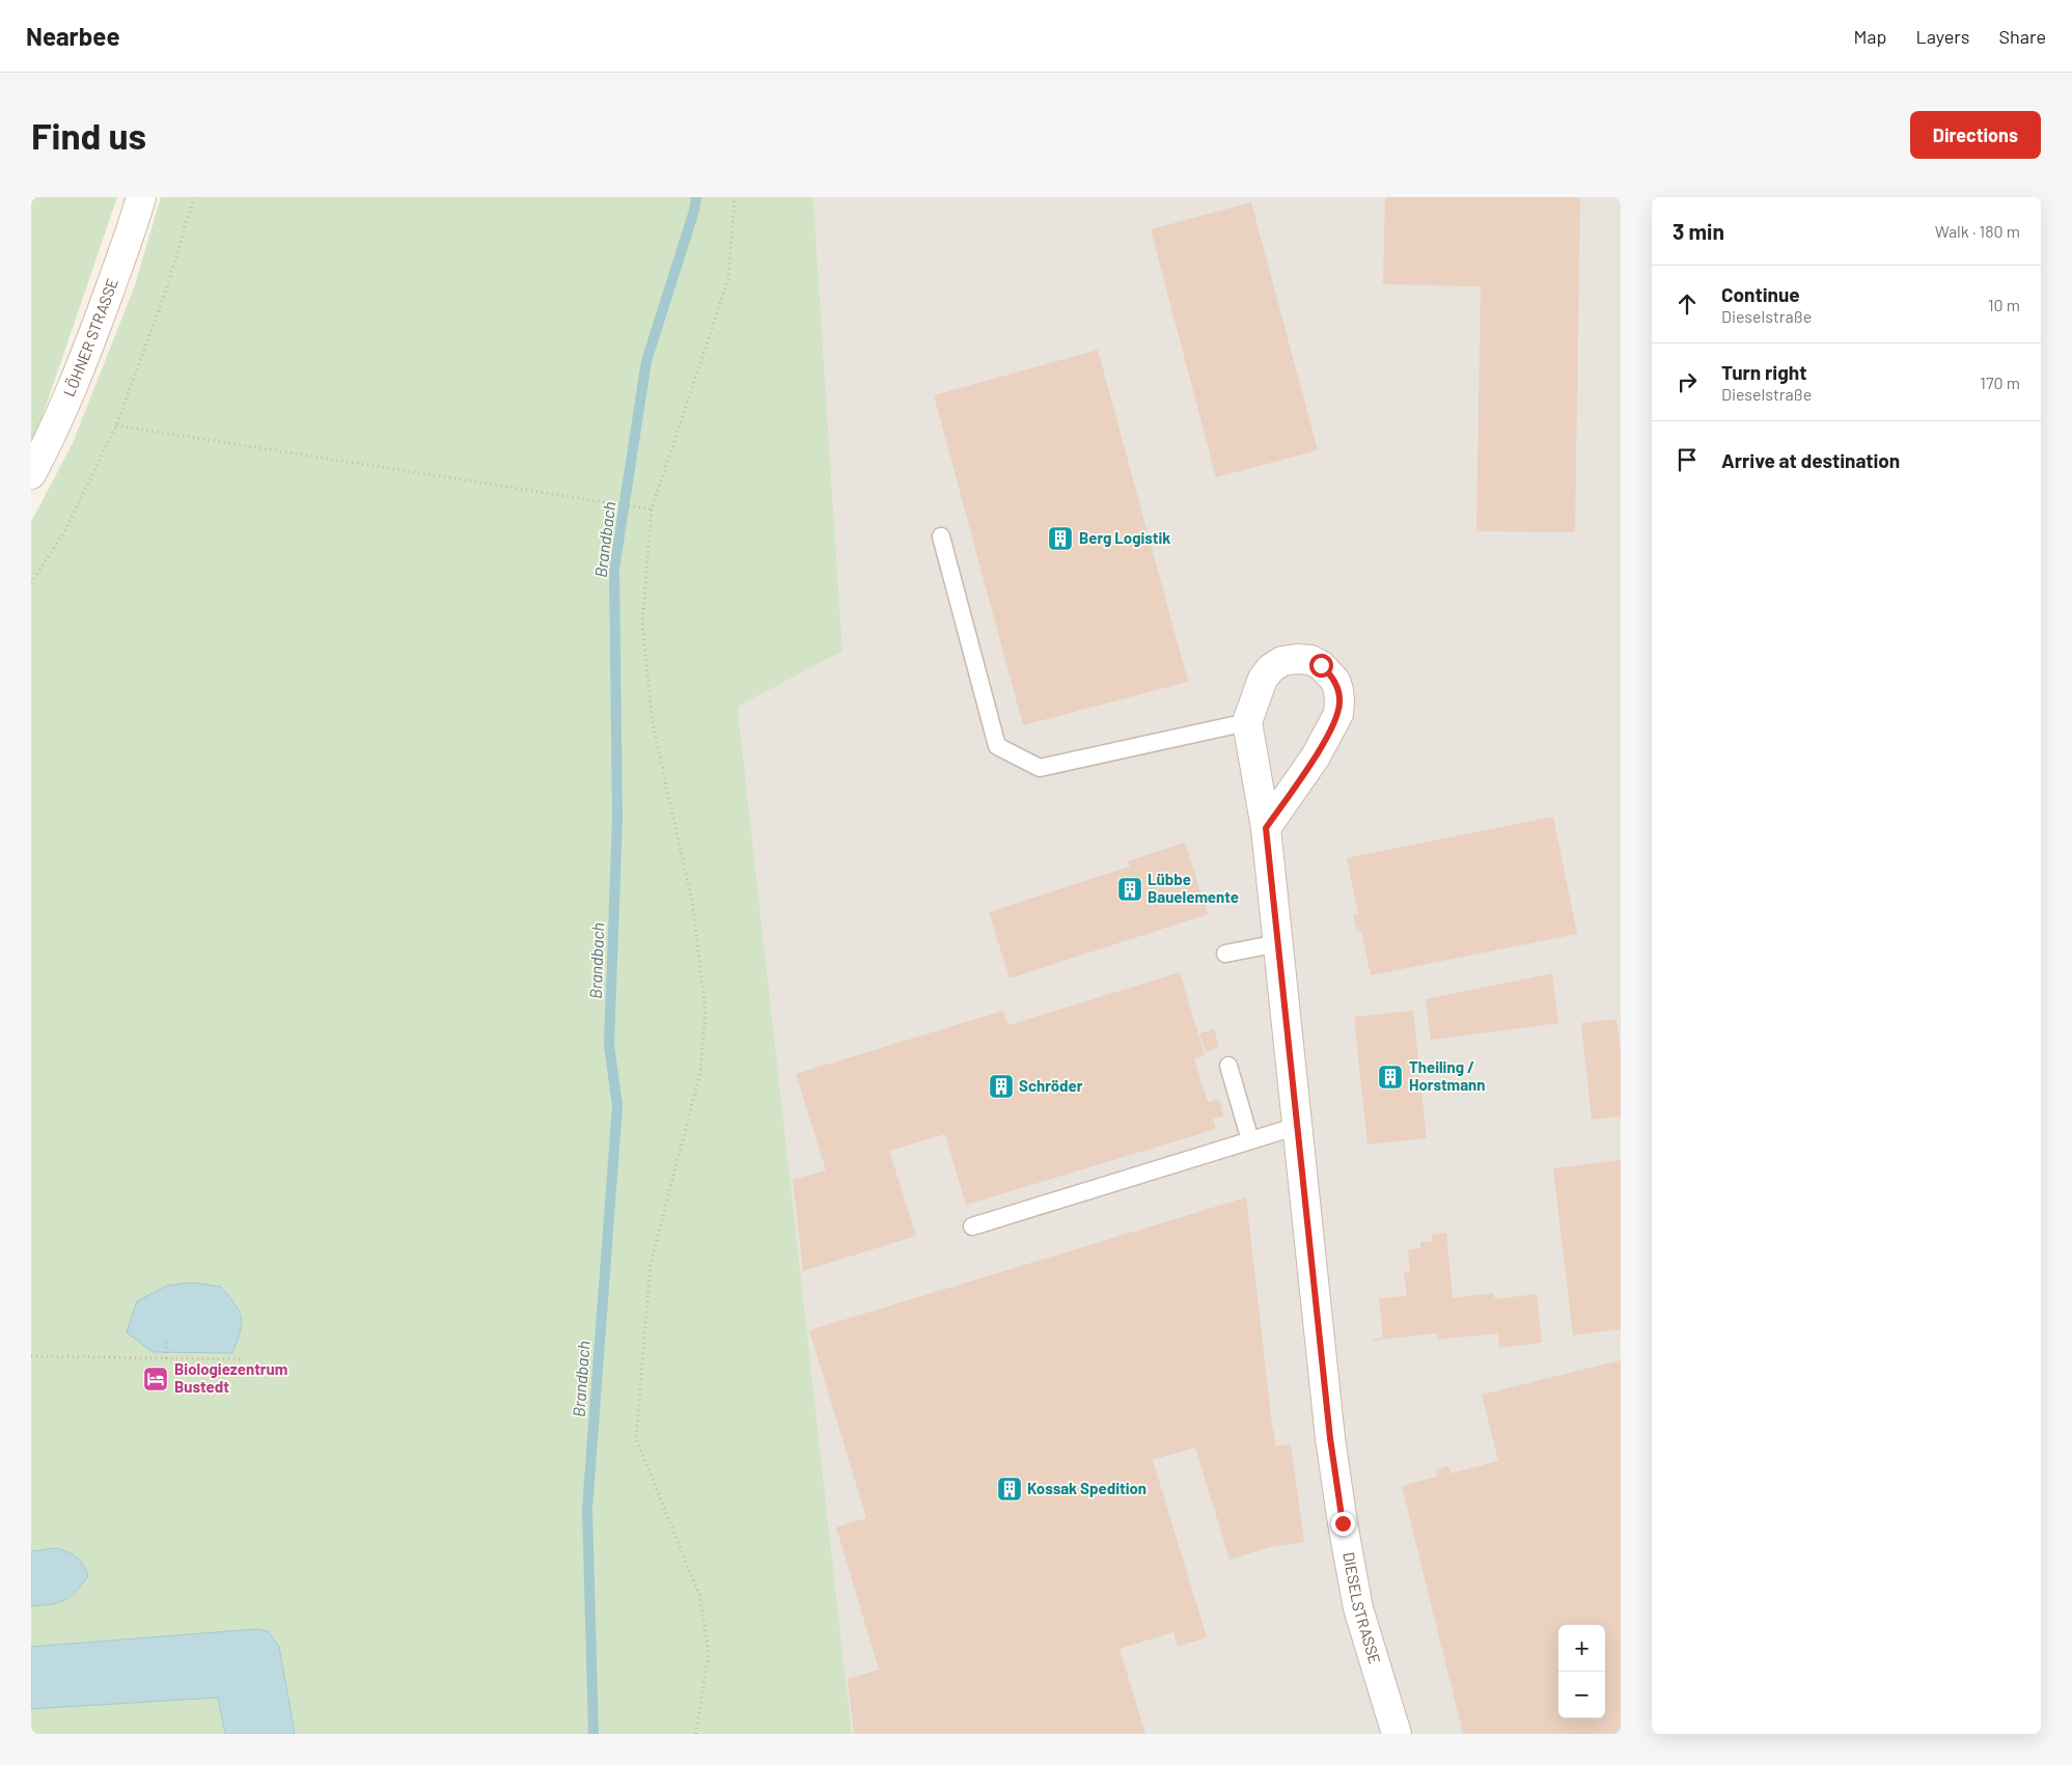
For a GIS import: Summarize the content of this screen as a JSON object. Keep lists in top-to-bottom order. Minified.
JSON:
{"streets":{"street":["LÖHNER STRASSE","DIESELSTRASSE"]},"water":["Brandbach"],"places":{"building":["Berg Logistik","Lübbe Bauelemente","Theiling / Horstmann","Schröder","Kossak Spedition"],"hotel":["Biologiezentrum Bustedt"]},"page":{"header":"Nearbee","nav":["Map","Layers","Share"],"buttons":"Directions","title":"Find us","heading":["3 min","Walk · 180 m"],"list":[["Continue","Dieselstraße","10 m"],["Turn right","Dieselstraße","170 m"],"Arrive at destination"],"map_buttons":["+","−"]}}
